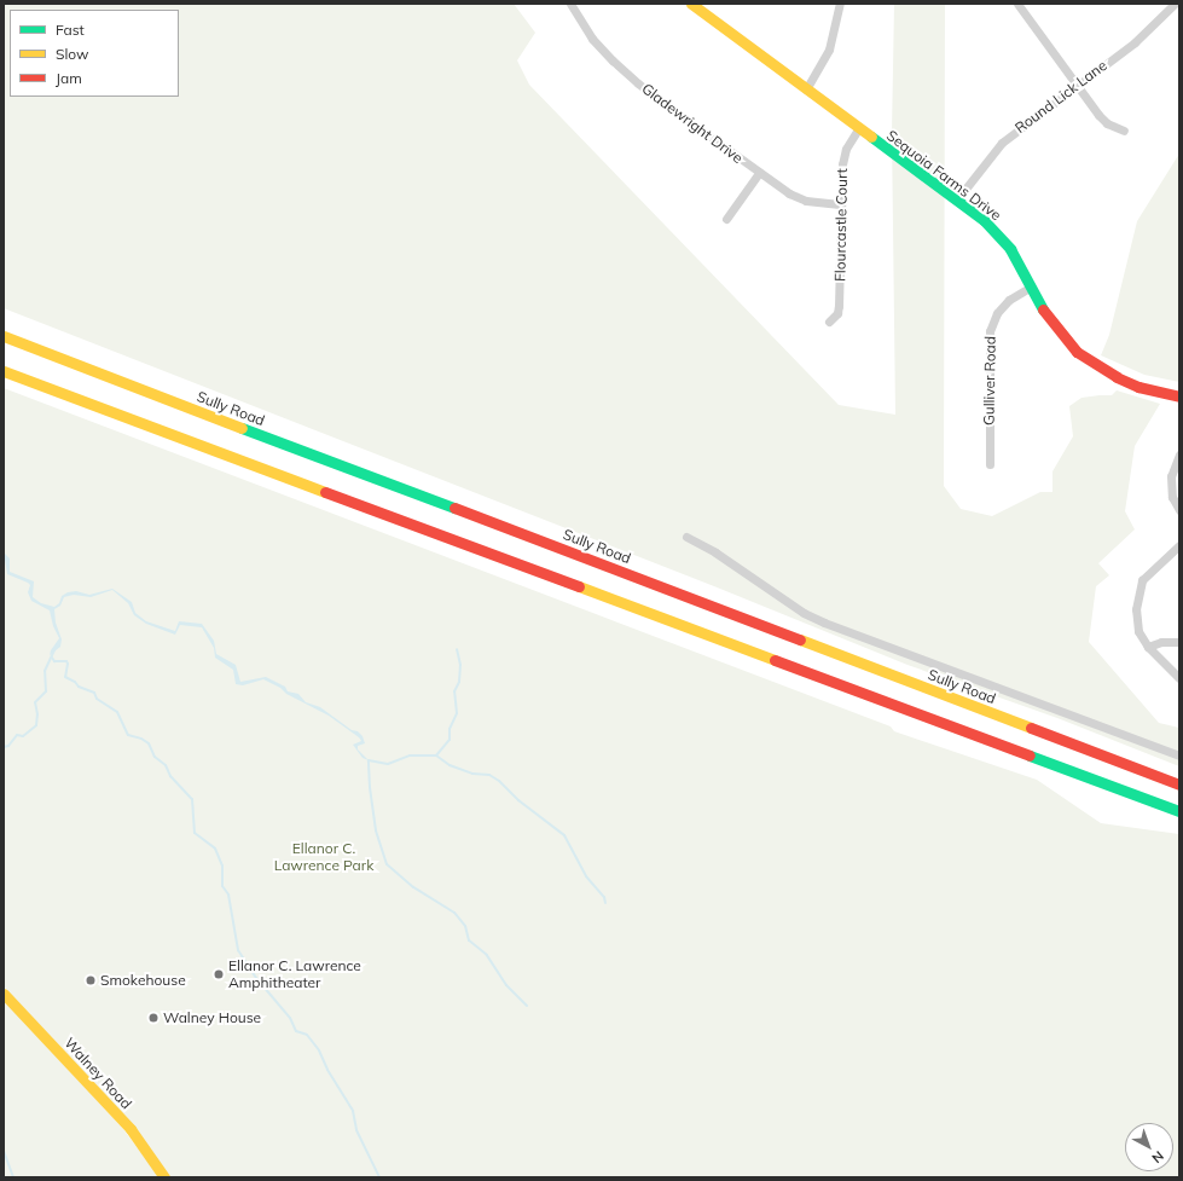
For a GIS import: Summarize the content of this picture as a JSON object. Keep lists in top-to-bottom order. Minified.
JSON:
{"streets":{"main road":["Sequoia Farms Drive","Sully Road","Walney Road"],"street":["Round Lick Lane","Gladewright Drive","Flourcastle Court","Gulliver Road"]},"crossings":[["Round Lick Lane","Sequoia Farms Drive"],["Gladewright Drive","Flourcastle Court"],["Sequoia Farms Drive","Flourcastle Court"],["Sequoia Farms Drive","Gulliver Road"]],"parks":["Ellanor C. Lawrence Park"],"places":["Ellanor C. Lawrence Amphitheater","Smokehouse","Walney House"],"legend":["Fast","Slow","Jam"],"north":"bottom right"}
